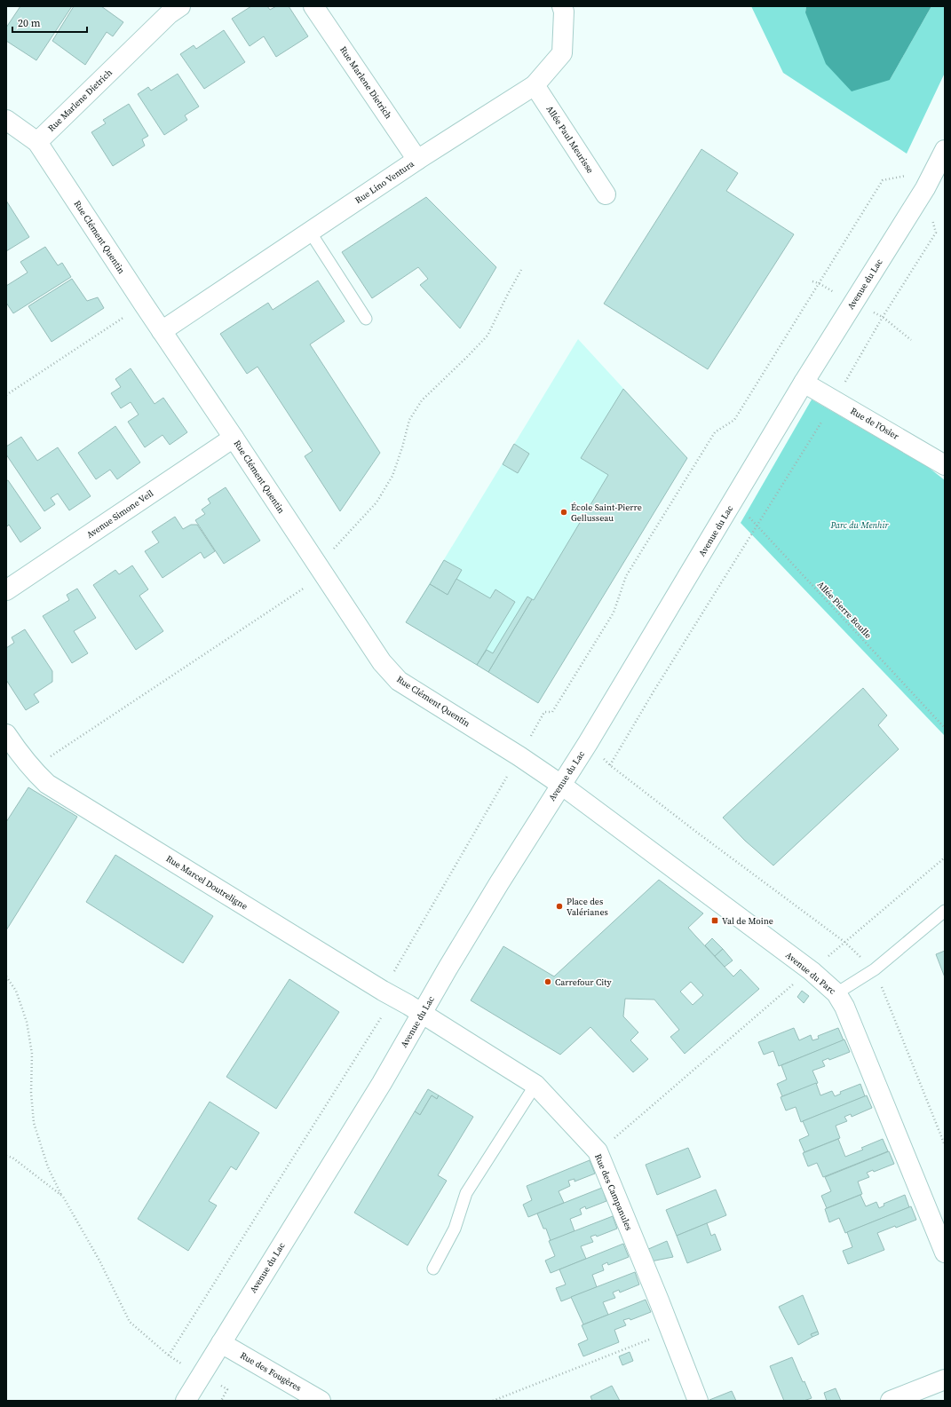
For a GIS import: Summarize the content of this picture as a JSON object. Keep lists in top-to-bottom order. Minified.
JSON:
{"streets":{"street":["Rue Marlene Dietrich","Allée Paul Meurisse","Rue Lino Ventura","Rue Clément Quentin","Avenue du Lac","Rue de l’Osier","Avenue Simone Veil","Rue Marcel Doutreligne","Avenue du Parc","Rue des Campanules","Rue des Fougères"],"path":["Allée Pierre Boulle"]},"crossings":[["Rue Marlene Dietrich","Rue Lino Ventura"],["Rue Marlene Dietrich","Rue Clément Quentin"],["Allée Paul Meurisse","Rue Lino Ventura"],["Rue Lino Ventura","Rue Clément Quentin"],["Rue Clément Quentin","Avenue du Lac"],["Rue Clément Quentin","Avenue Simone Veil"],["Rue Clément Quentin","Avenue du Parc"],["Avenue du Lac","Rue de l’Osier"],["Avenue du Lac","Allée Pierre Boulle"],["Avenue du Lac","Rue Marcel Doutreligne"],["Avenue du Lac","Avenue du Parc"],["Avenue du Lac","Rue des Campanules"],["Avenue du Lac","Rue des Fougères"],["Rue Marcel Doutreligne","Rue des Campanules"]],"parks":["Parc du Menhir"],"places":{"other":["École Saint-Pierre Gellusseau","Place des Valérianes","Carrefour City"],"transit":["Val de Moine"]},"scale_bar":"20 m"}
